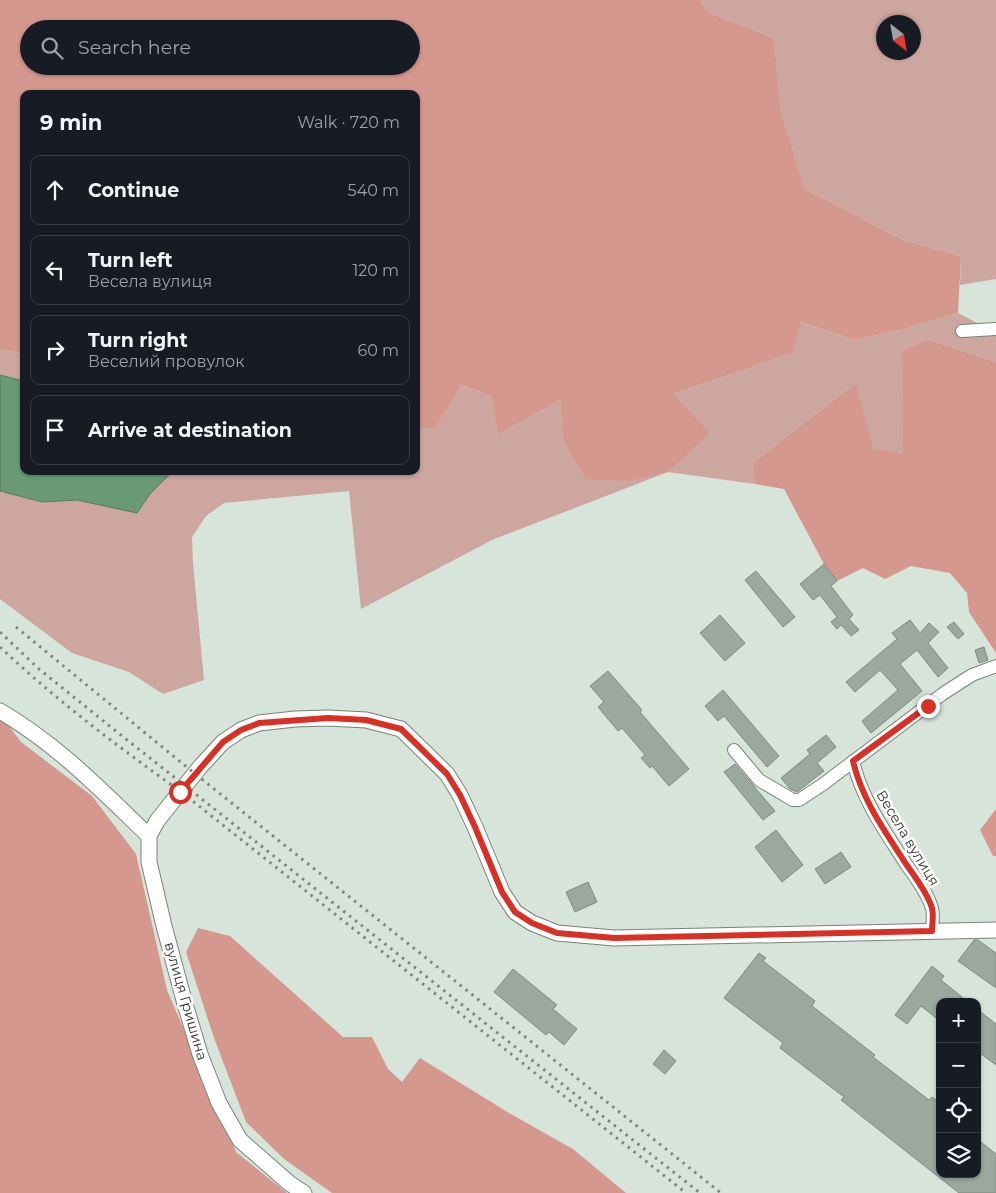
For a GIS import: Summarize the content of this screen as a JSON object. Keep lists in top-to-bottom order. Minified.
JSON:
{"streets":{"street":["Весела вулиця","вулиця Гришина"]},"north":"bottom right","page":{"search":"Search here","heading":["9 min","Walk · 720 m"],"list":[["Continue","540 m"],["Turn left","Весела вулиця","120 m"],["Turn right","Веселий провулок","60 m"],"Arrive at destination"],"map_buttons":["+","−"]}}
